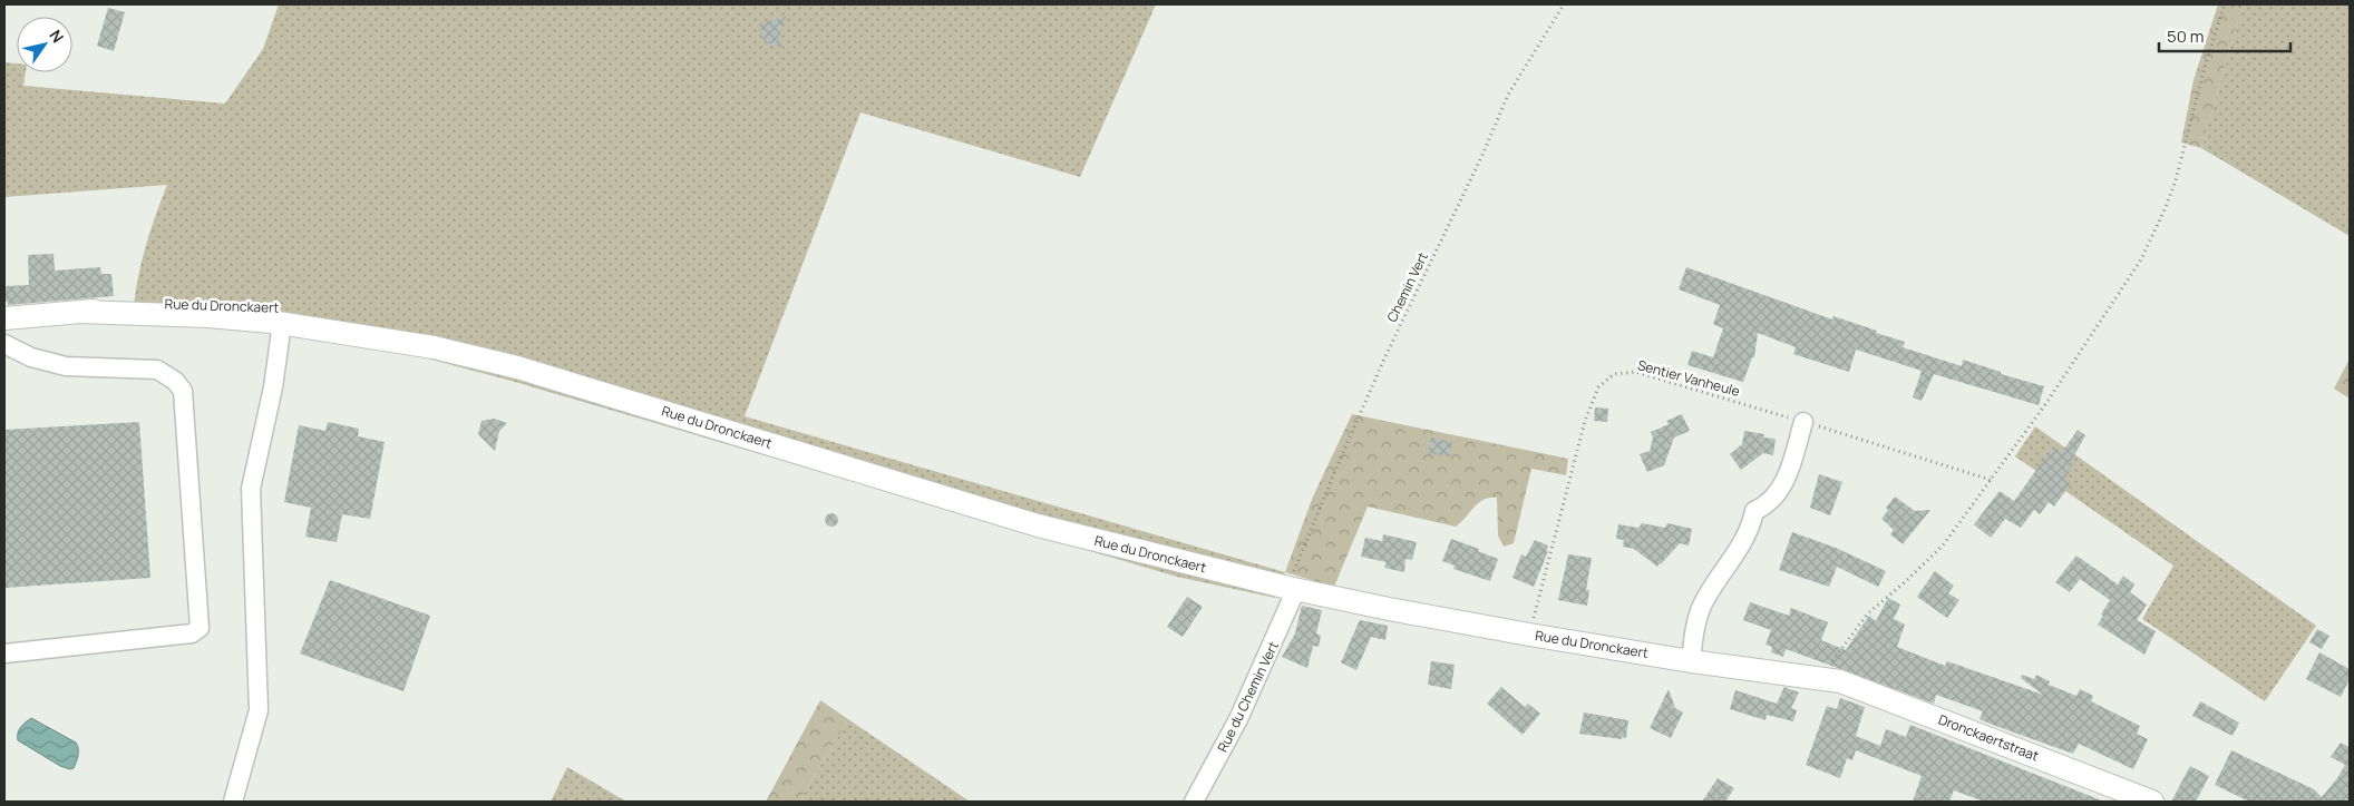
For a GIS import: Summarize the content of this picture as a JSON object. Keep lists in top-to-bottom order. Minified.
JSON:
{"streets":{"main road":["Rue du Dronckaert","Dronckaertstraat"],"street":["Rue du Chemin Vert"],"path":["Chemin Vert","Sentier Vanheule"]},"crossings":[["Chemin Vert","Rue du Dronckaert"],["Chemin Vert","Rue du Chemin Vert"],["Rue du Dronckaert","Sentier Vanheule"],["Rue du Dronckaert","Rue du Chemin Vert"],["Rue du Dronckaert","Dronckaertstraat"]],"scale_bar":"50 m","north":"top right"}
